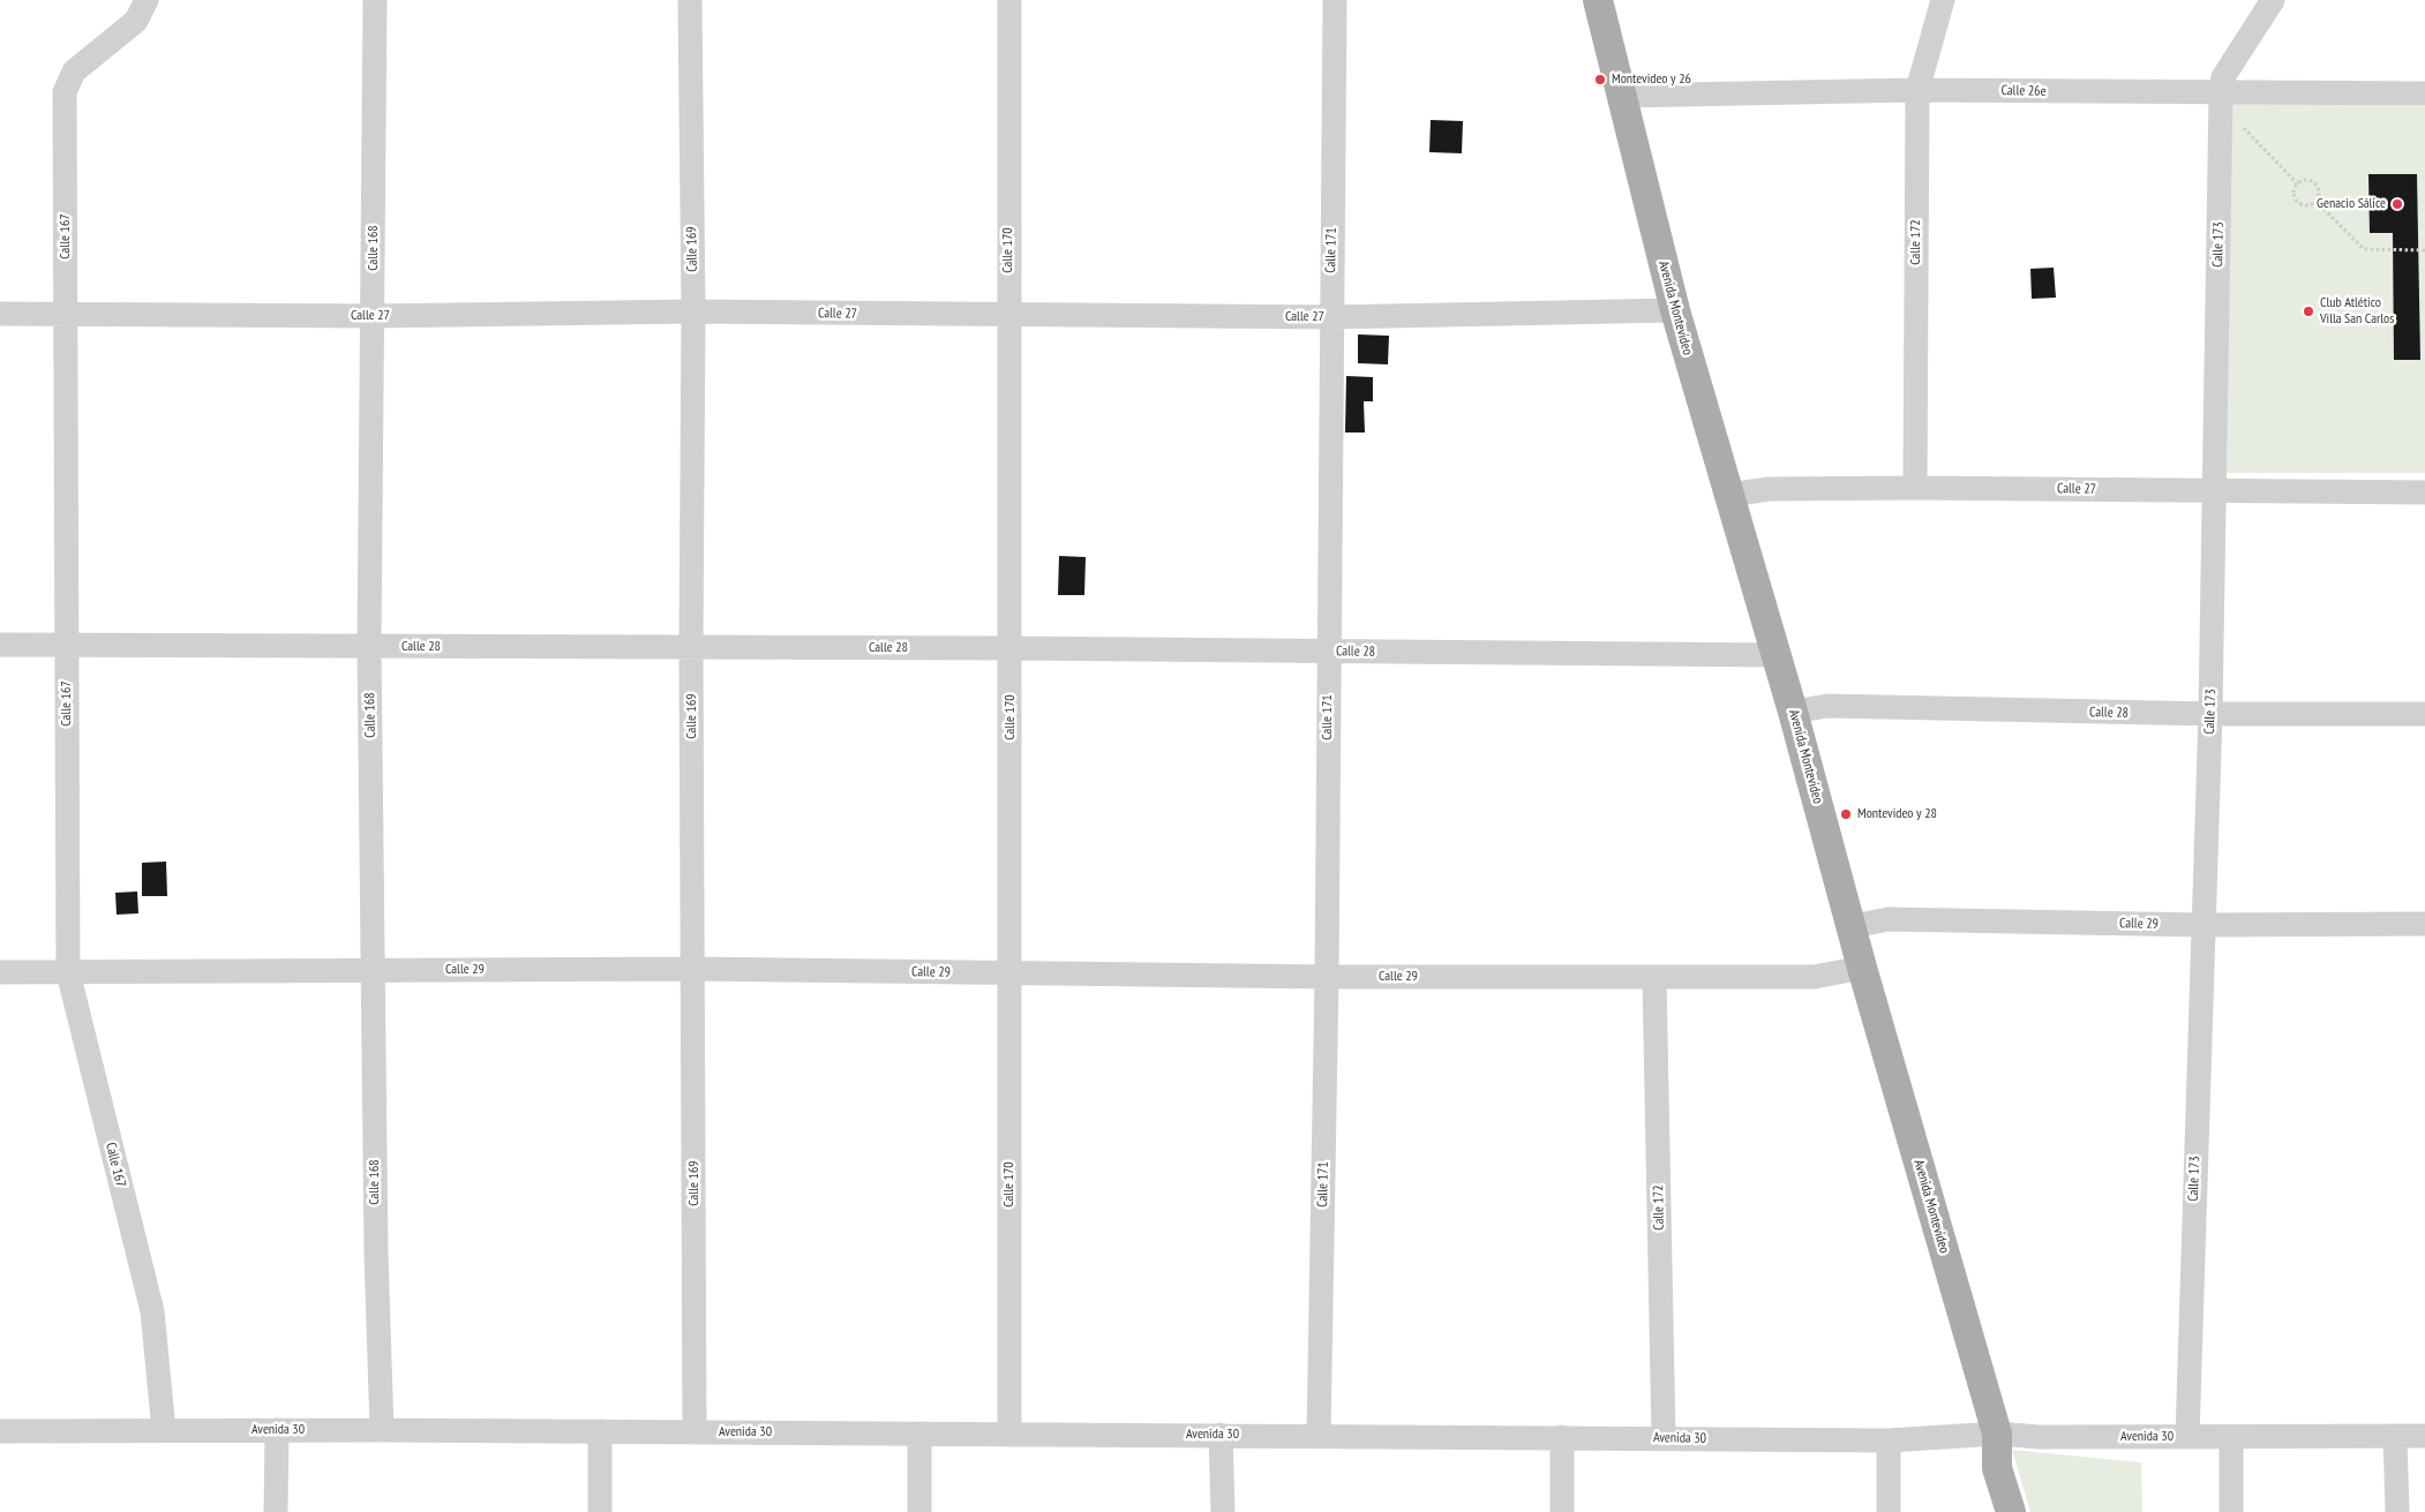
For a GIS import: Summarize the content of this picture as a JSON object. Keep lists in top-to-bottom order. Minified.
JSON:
{"streets":{"main road":["Avenida Montevideo"],"street":["Calle 26e","Calle 167","Calle 172","Calle 173","Calle 168","Calle 169","Calle 170","Calle 171","Calle 27","Calle 28","Calle 29","Avenida 30"]},"crossings":[["Calle 26e","Calle 172"],["Calle 26e","Calle 173"],["Calle 26e","Avenida Montevideo"],["Calle 167","Calle 27"],["Calle 167","Calle 28"],["Calle 167","Calle 29"],["Calle 167","Avenida 30"],["Calle 172","Calle 27"],["Calle 172","Calle 29"],["Calle 172","Avenida 30"],["Calle 173","Calle 27"],["Calle 173","Calle 28"],["Calle 173","Calle 29"],["Calle 173","Avenida 30"],["Calle 168","Calle 27"],["Calle 168","Calle 28"],["Calle 168","Calle 29"],["Calle 168","Avenida 30"],["Calle 169","Calle 27"],["Calle 169","Calle 28"],["Calle 169","Calle 29"],["Calle 169","Avenida 30"],["Calle 170","Calle 27"],["Calle 170","Calle 28"],["Calle 170","Calle 29"],["Calle 170","Avenida 30"],["Calle 171","Calle 27"],["Calle 171","Calle 28"],["Calle 171","Calle 29"],["Calle 171","Avenida 30"],["Avenida Montevideo","Calle 27"],["Avenida Montevideo","Calle 28"],["Avenida Montevideo","Calle 29"],["Avenida Montevideo","Avenida 30"]],"places":["Montevideo y 26","Genacio Sálice","Club Atlético Villa San Carlos","Montevideo y 28"]}
